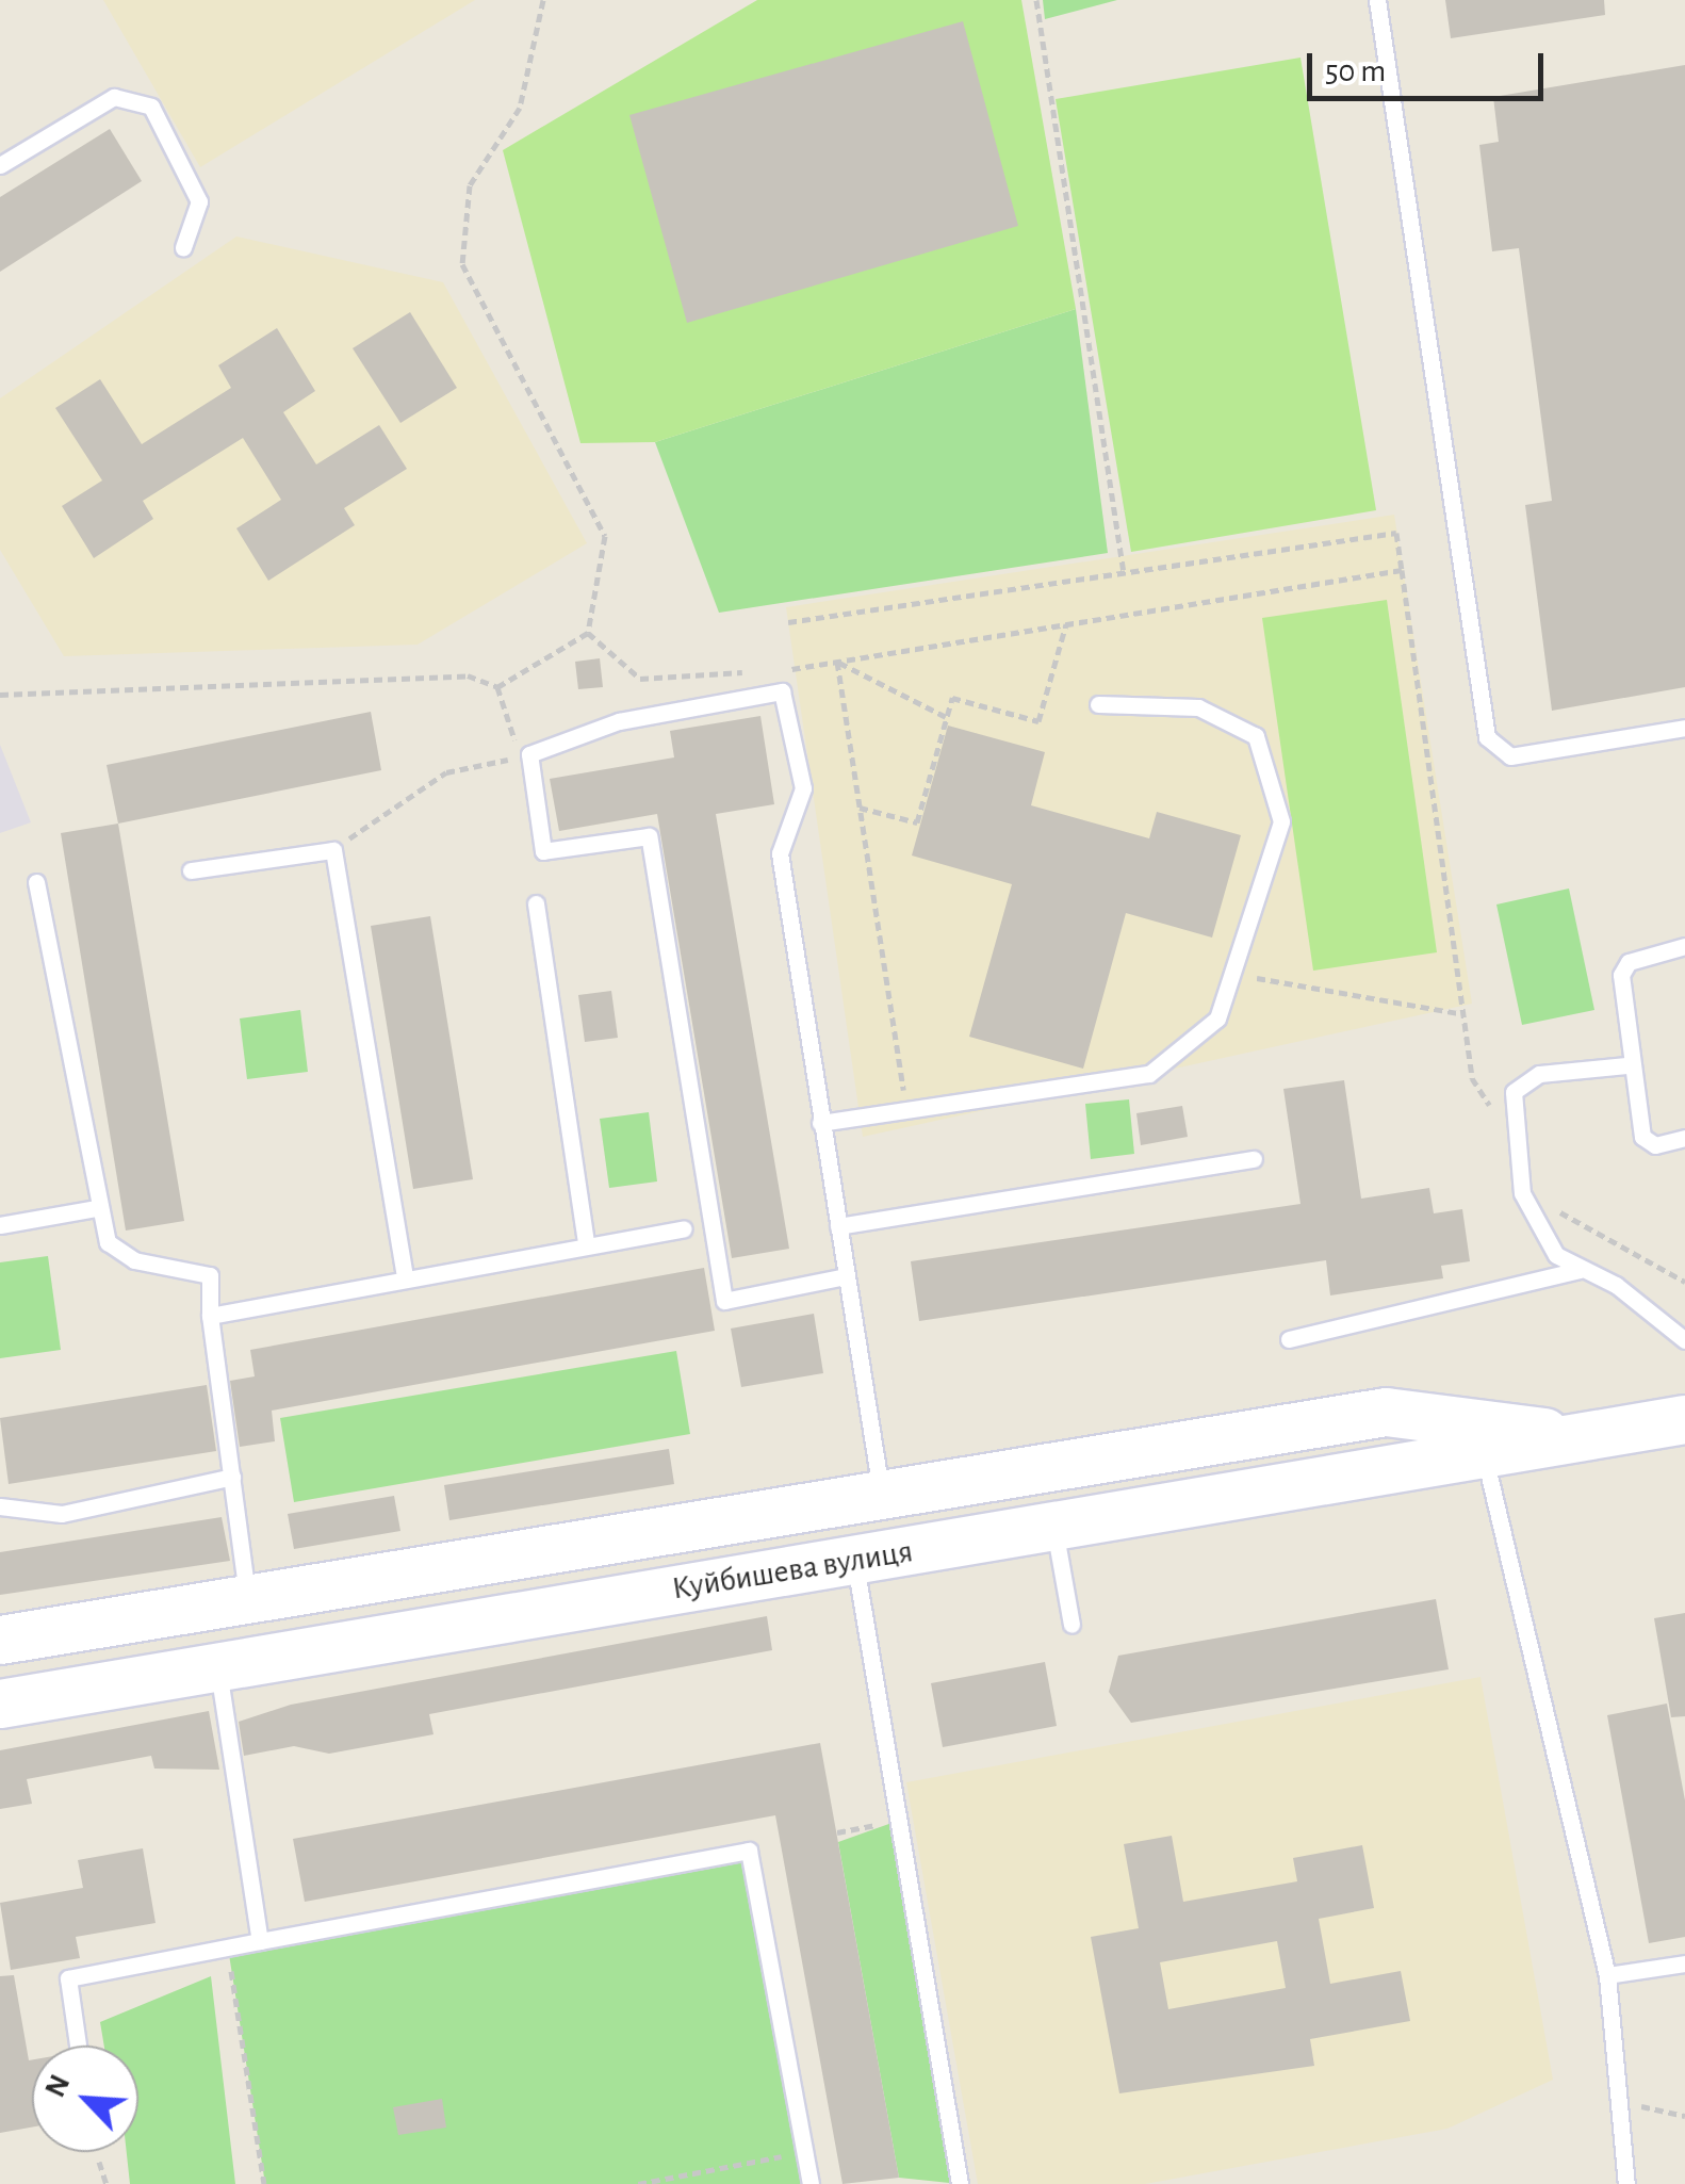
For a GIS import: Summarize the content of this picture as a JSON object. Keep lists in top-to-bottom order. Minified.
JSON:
{"streets":{"main road":["Куйбишева вулиця"]},"scale_bar":"50 m","north":"top left"}
